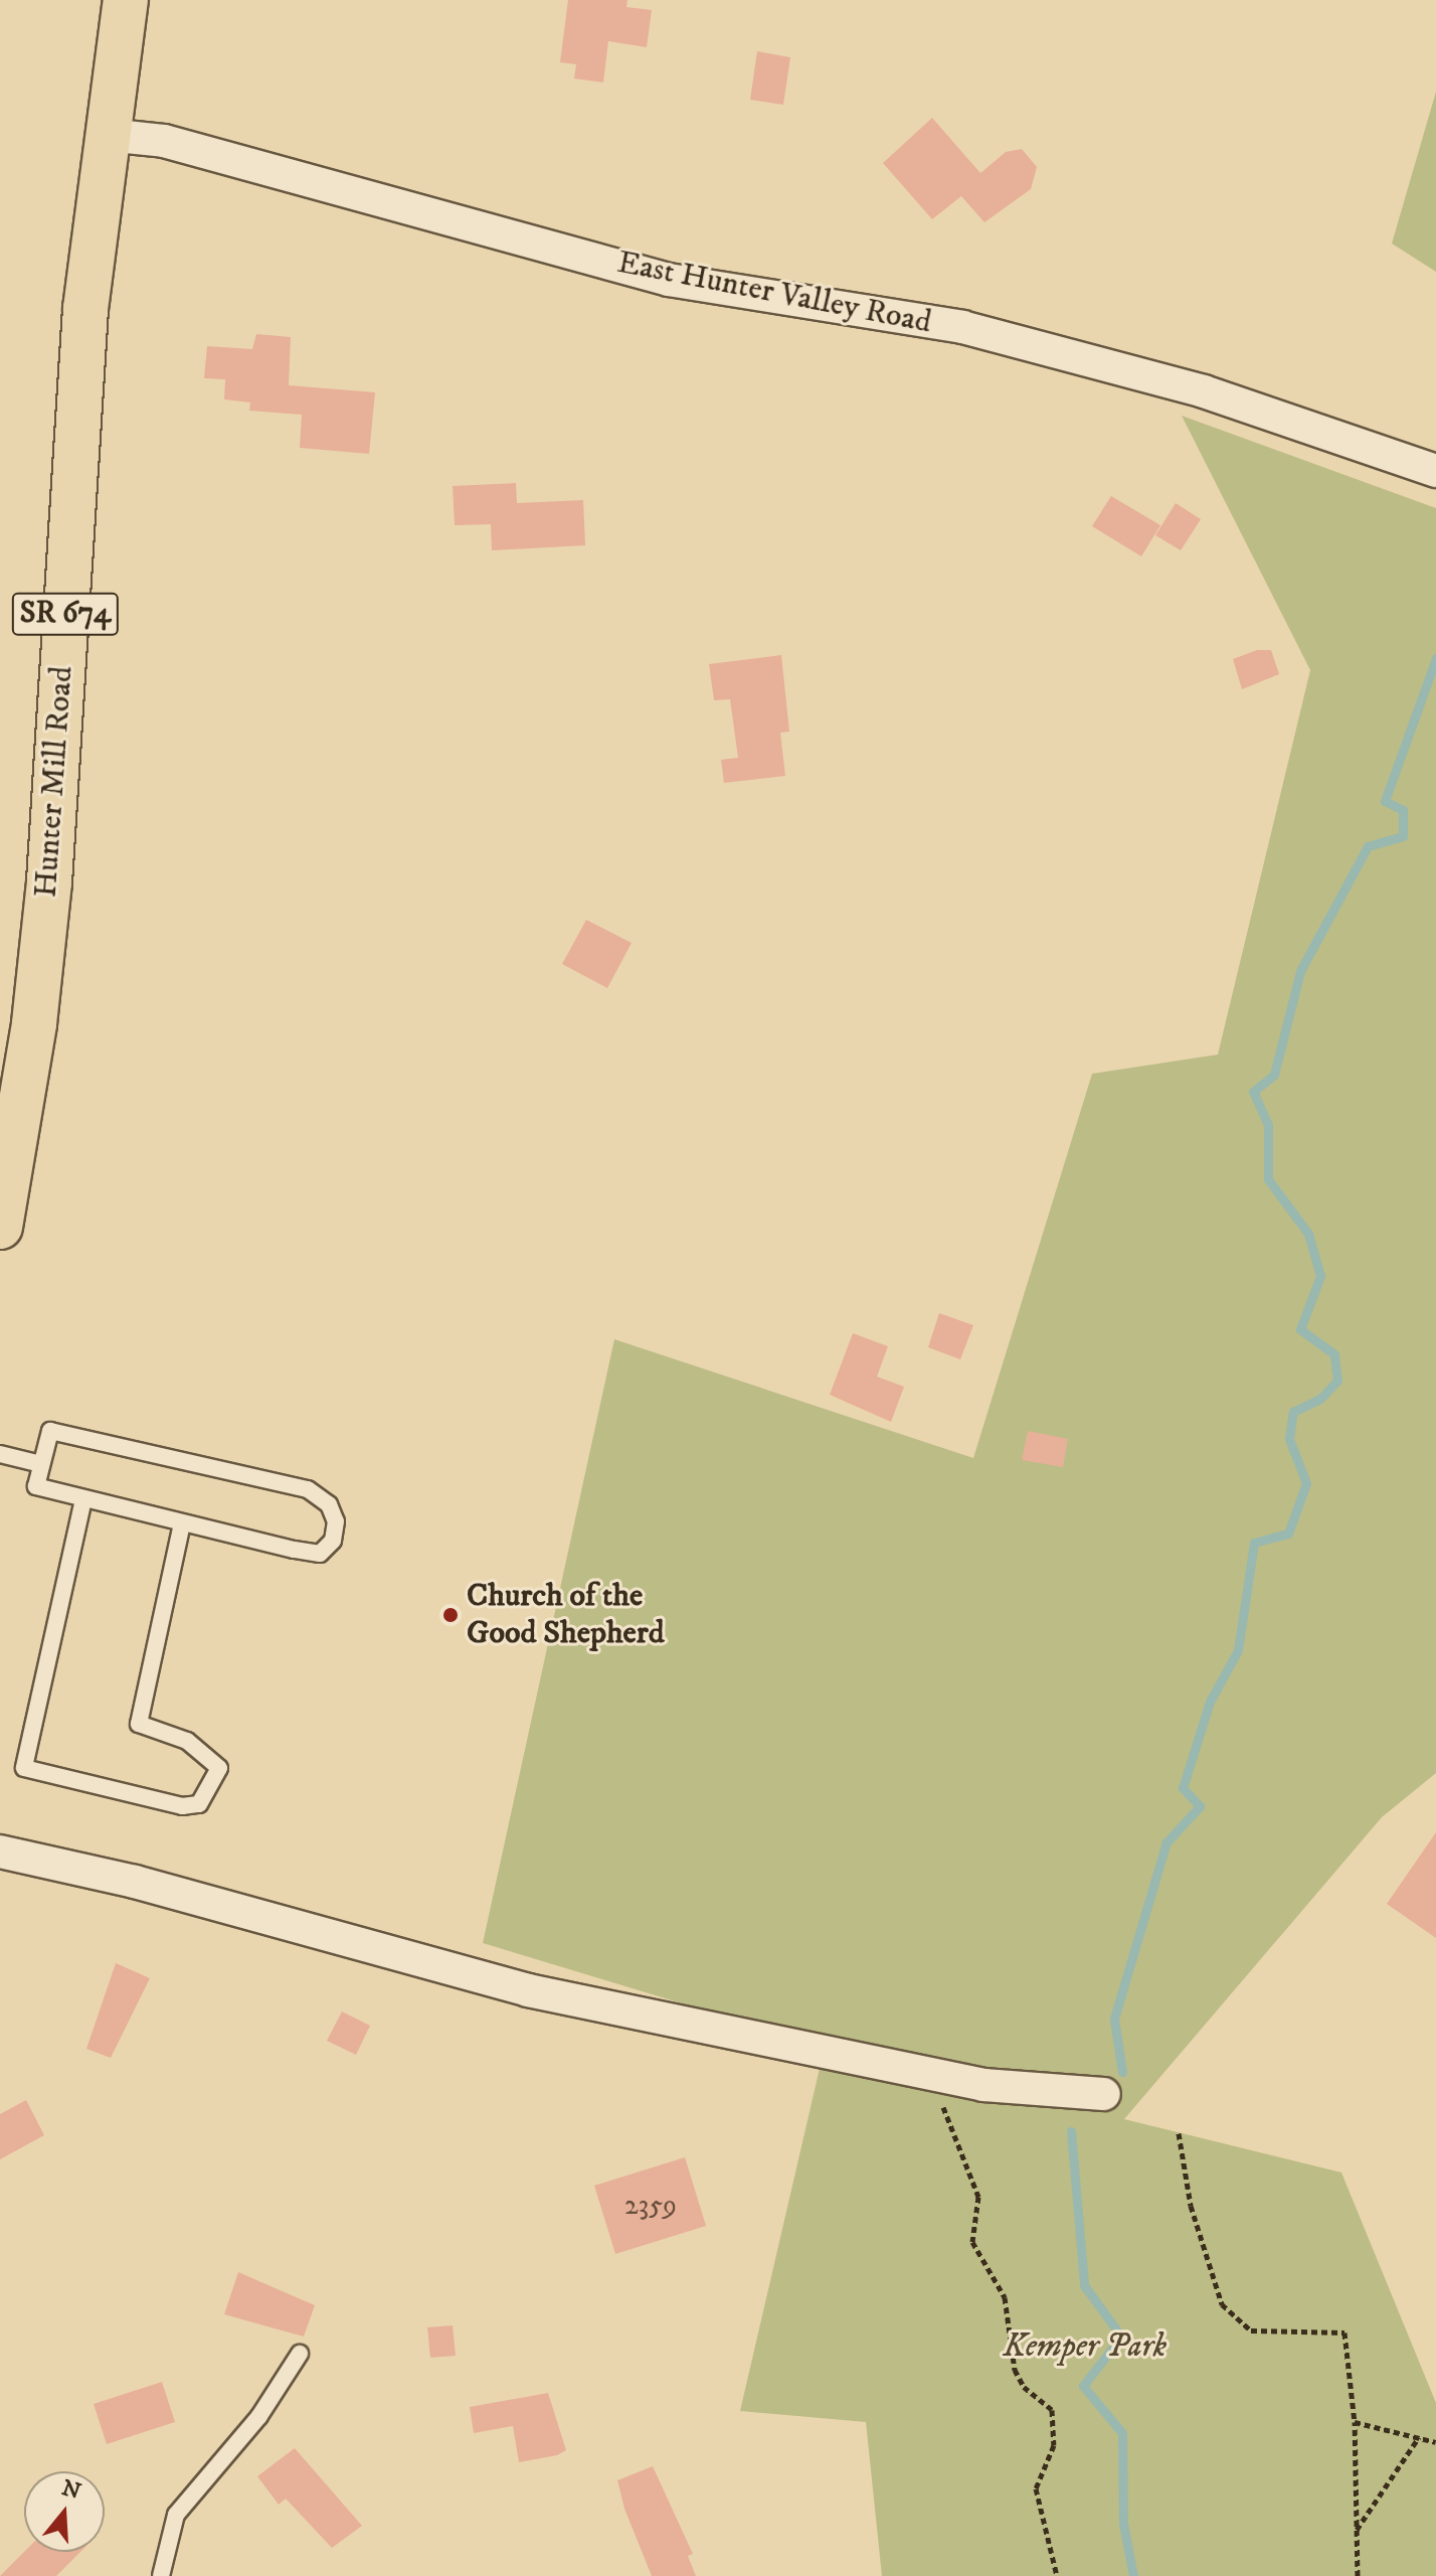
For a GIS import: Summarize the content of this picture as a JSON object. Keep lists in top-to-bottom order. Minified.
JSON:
{"streets":{"main road":["SR 674","Hunter Mill Road"],"street":["East Hunter Valley Road"]},"crossings":[["East Hunter Valley Road","Hunter Mill Road"]],"parks":["Kemper Park"],"places":["Church of the Good Shepherd"],"house_numbers":["2359"],"north":"top"}
